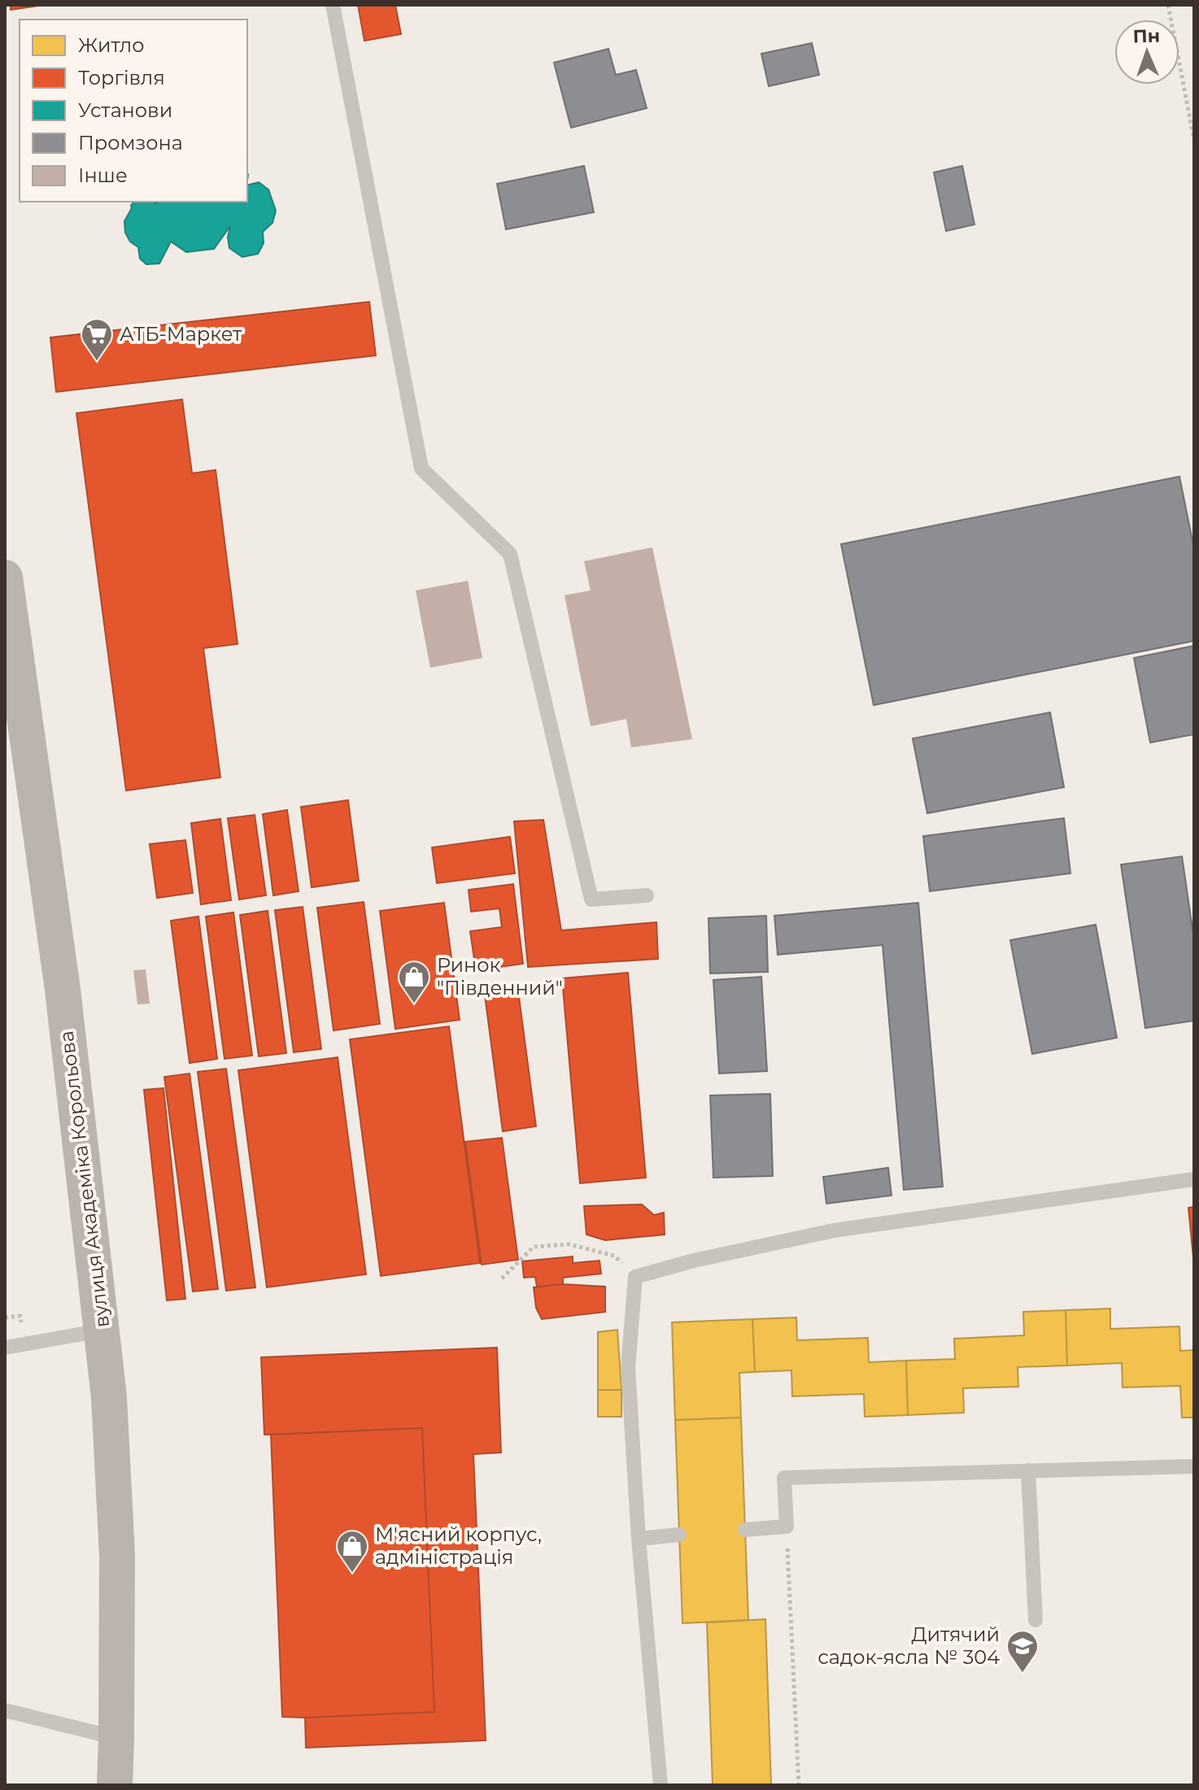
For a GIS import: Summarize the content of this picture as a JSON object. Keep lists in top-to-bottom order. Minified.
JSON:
{"streets":{"main road":["вулиця Академіка Корольова"]},"places":{"supermarket":["АТБ-Маркет"],"shop":["Ринок \"Південний\"","М'ясний корпус, адміністрація"],"school or university":["Дитячий садок-ясла № 304"]},"legend":["Житло","Торгівля","Установи","Промзона","Інше"],"north":"top"}
